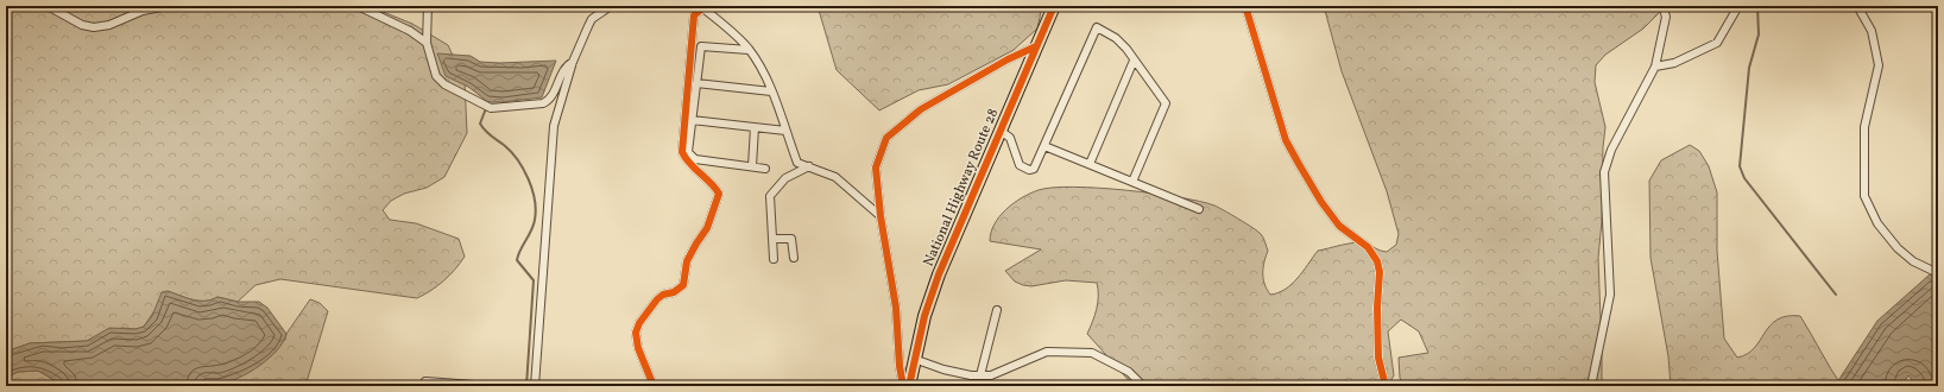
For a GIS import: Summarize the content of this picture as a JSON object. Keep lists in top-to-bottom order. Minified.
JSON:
{"streets":{"highway":["National Highway Route 28"]}}
